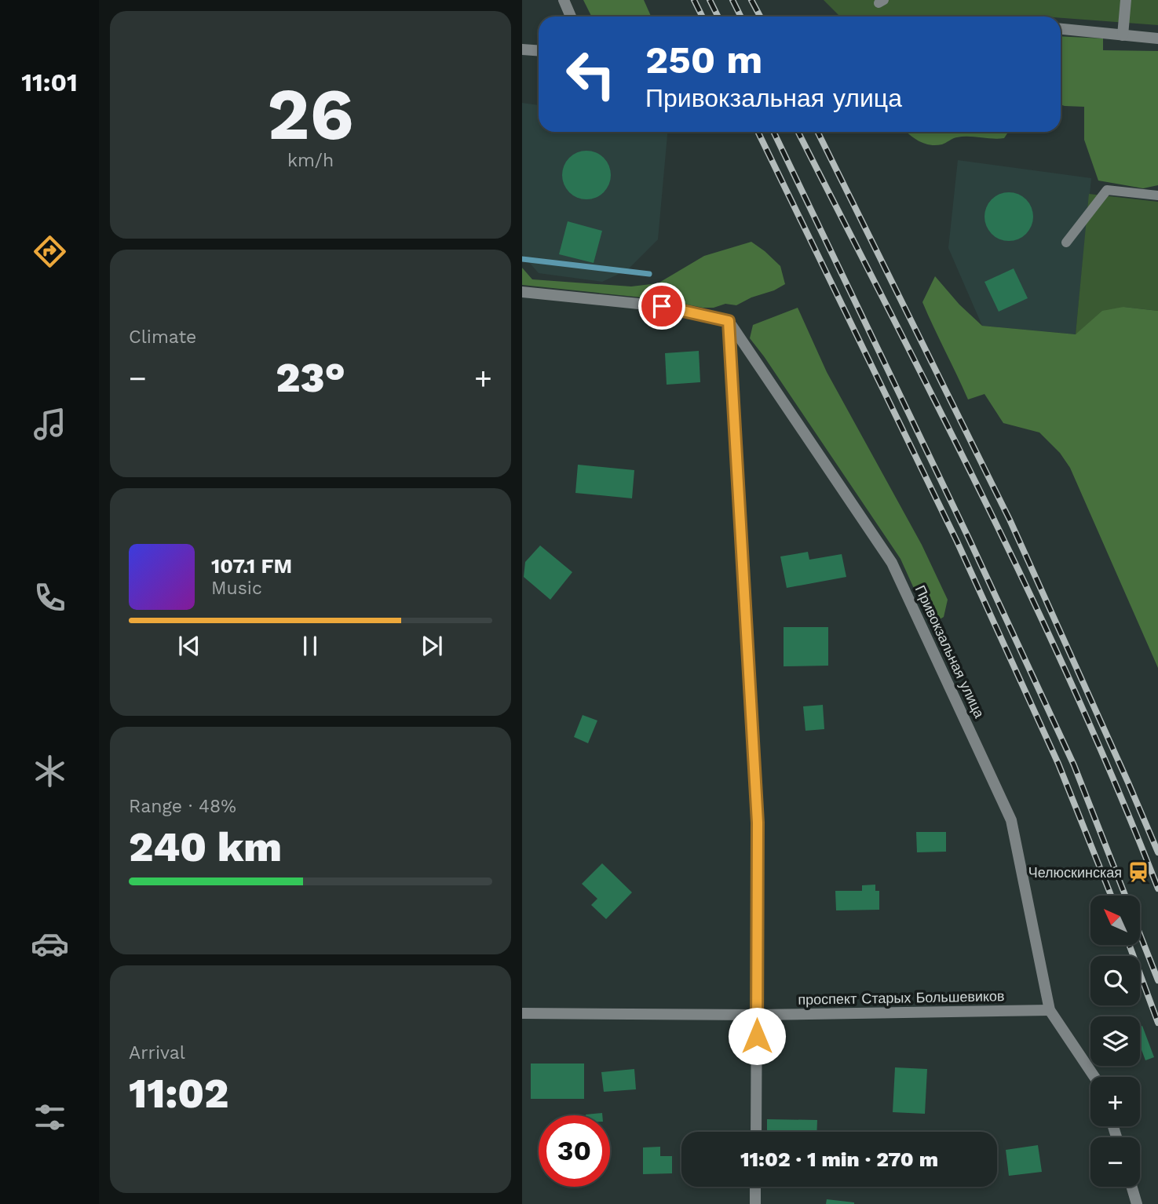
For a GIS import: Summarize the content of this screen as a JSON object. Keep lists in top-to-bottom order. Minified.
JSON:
{"streets":{"street":["Привокзальная улица","проспект Старых Большевиков"]},"crossings":[["Привокзальная улица","проспект Старых Большевиков"]],"places":{"station":["Челюскинская"]},"north":"top left","page":{"tabs":"11:01","tile":[["26","km/h"],"Climate",["Range · 48%","240 km"],["Arrival","11:02"]],"turn":["250 m","Привокзальная улица"],"heat":["−","23°","+"],"song":["107.1 FM","Music"],"map_buttons":["+","−"],"limit":"30","trip":"11:02 · 1 min · 270 m"}}
